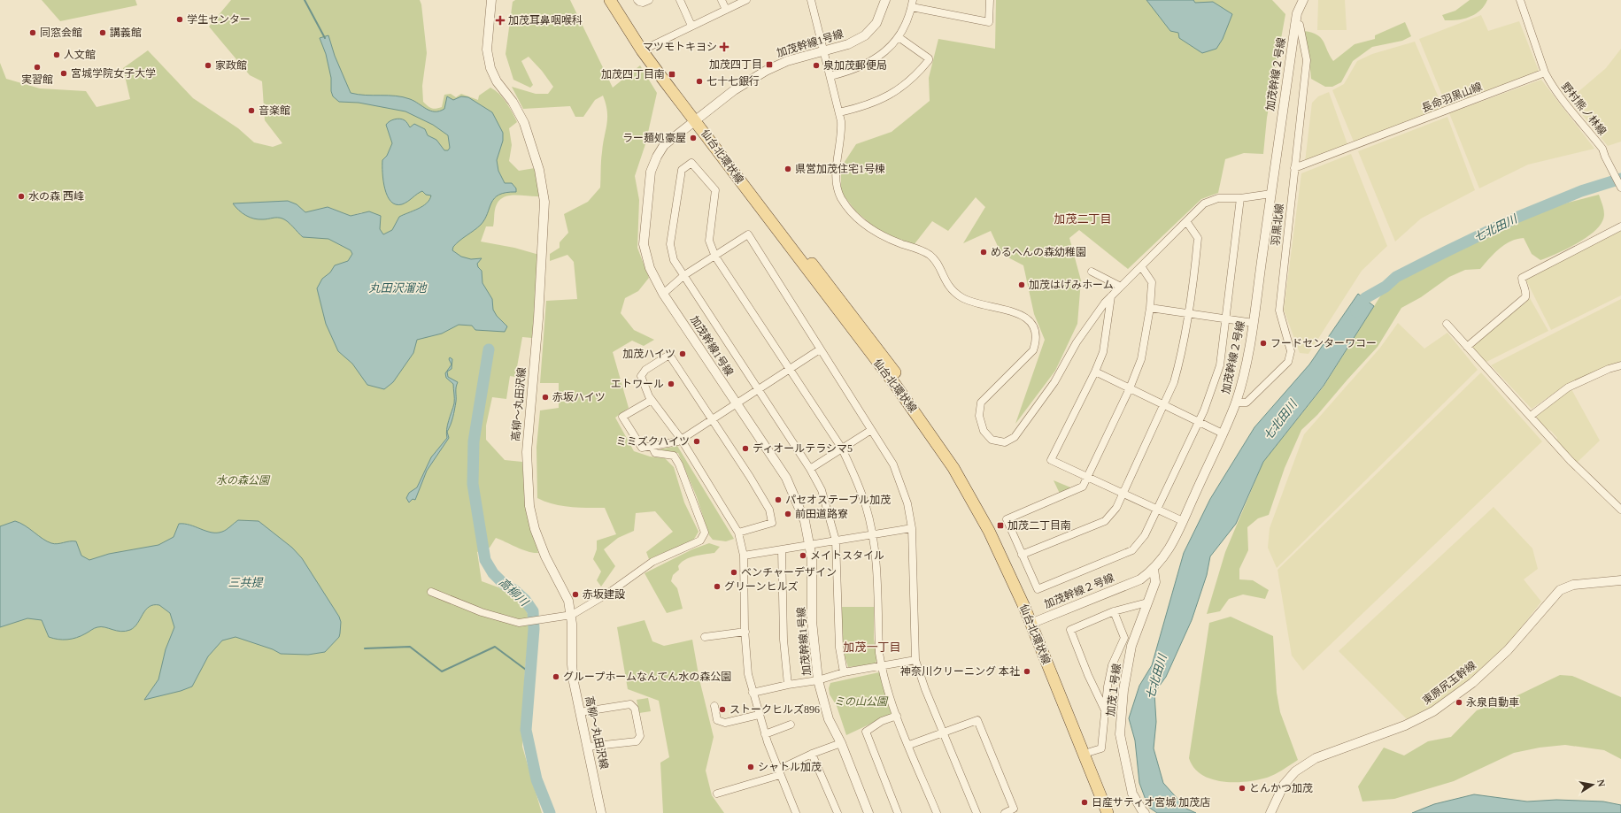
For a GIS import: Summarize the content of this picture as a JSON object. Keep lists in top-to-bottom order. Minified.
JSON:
{"streets":{"main road":["仙台北環状線"],"street":["加茂幹線1号線","加茂幹線２号線","長命羽黒山線","野村熊ノ林線","羽黒北線","高柳～丸田沢線","東原尻玉幹線","加茂１号線"]},"crossings":[["加茂幹線1号線","仙台北環状線"],["加茂幹線２号線","仙台北環状線"],["加茂幹線２号線","羽黒北線"],["加茂幹線２号線","加茂１号線"],["長命羽黒山線","野村熊ノ林線"],["長命羽黒山線","羽黒北線"]],"districts":["加茂二丁目","加茂一丁目"],"water":["七北田川","丸田沢溜池","三共提","高柳川"],"parks":["水の森公園","ミの山公園"],"places":{"other":["学生センター","同窓会館","講義館","人文館","家政館","泉加茂郵便局","実習館","宮城学院女子大学","七十七銀行","音楽館","ラー麺処豪屋","県営加茂住宅1号棟","水の森 西峰","めるへんの森幼稚園","加茂はげみホーム","フードセンターワコー","加茂ハイツ","エトワール","赤坂ハイツ","ミミズクハイツ","ディオールテラシマ5","パセオステーブル加茂","前田道路寮","メイトスタイル","ベンチャーデザイン","グリーンヒルズ","赤坂建設","神奈川クリーニング 本社","グループホームなんてん水の森公園","永泉自動車","ストークヒルズ896","シャトル加茂","とんかつ加茂","日産サティオ宮城 加茂店"],"health":["加茂耳鼻咽喉科","マツモトキヨシ"],"transit":["加茂四丁目","加茂四丁目南","加茂二丁目南"]},"north":"right"}
